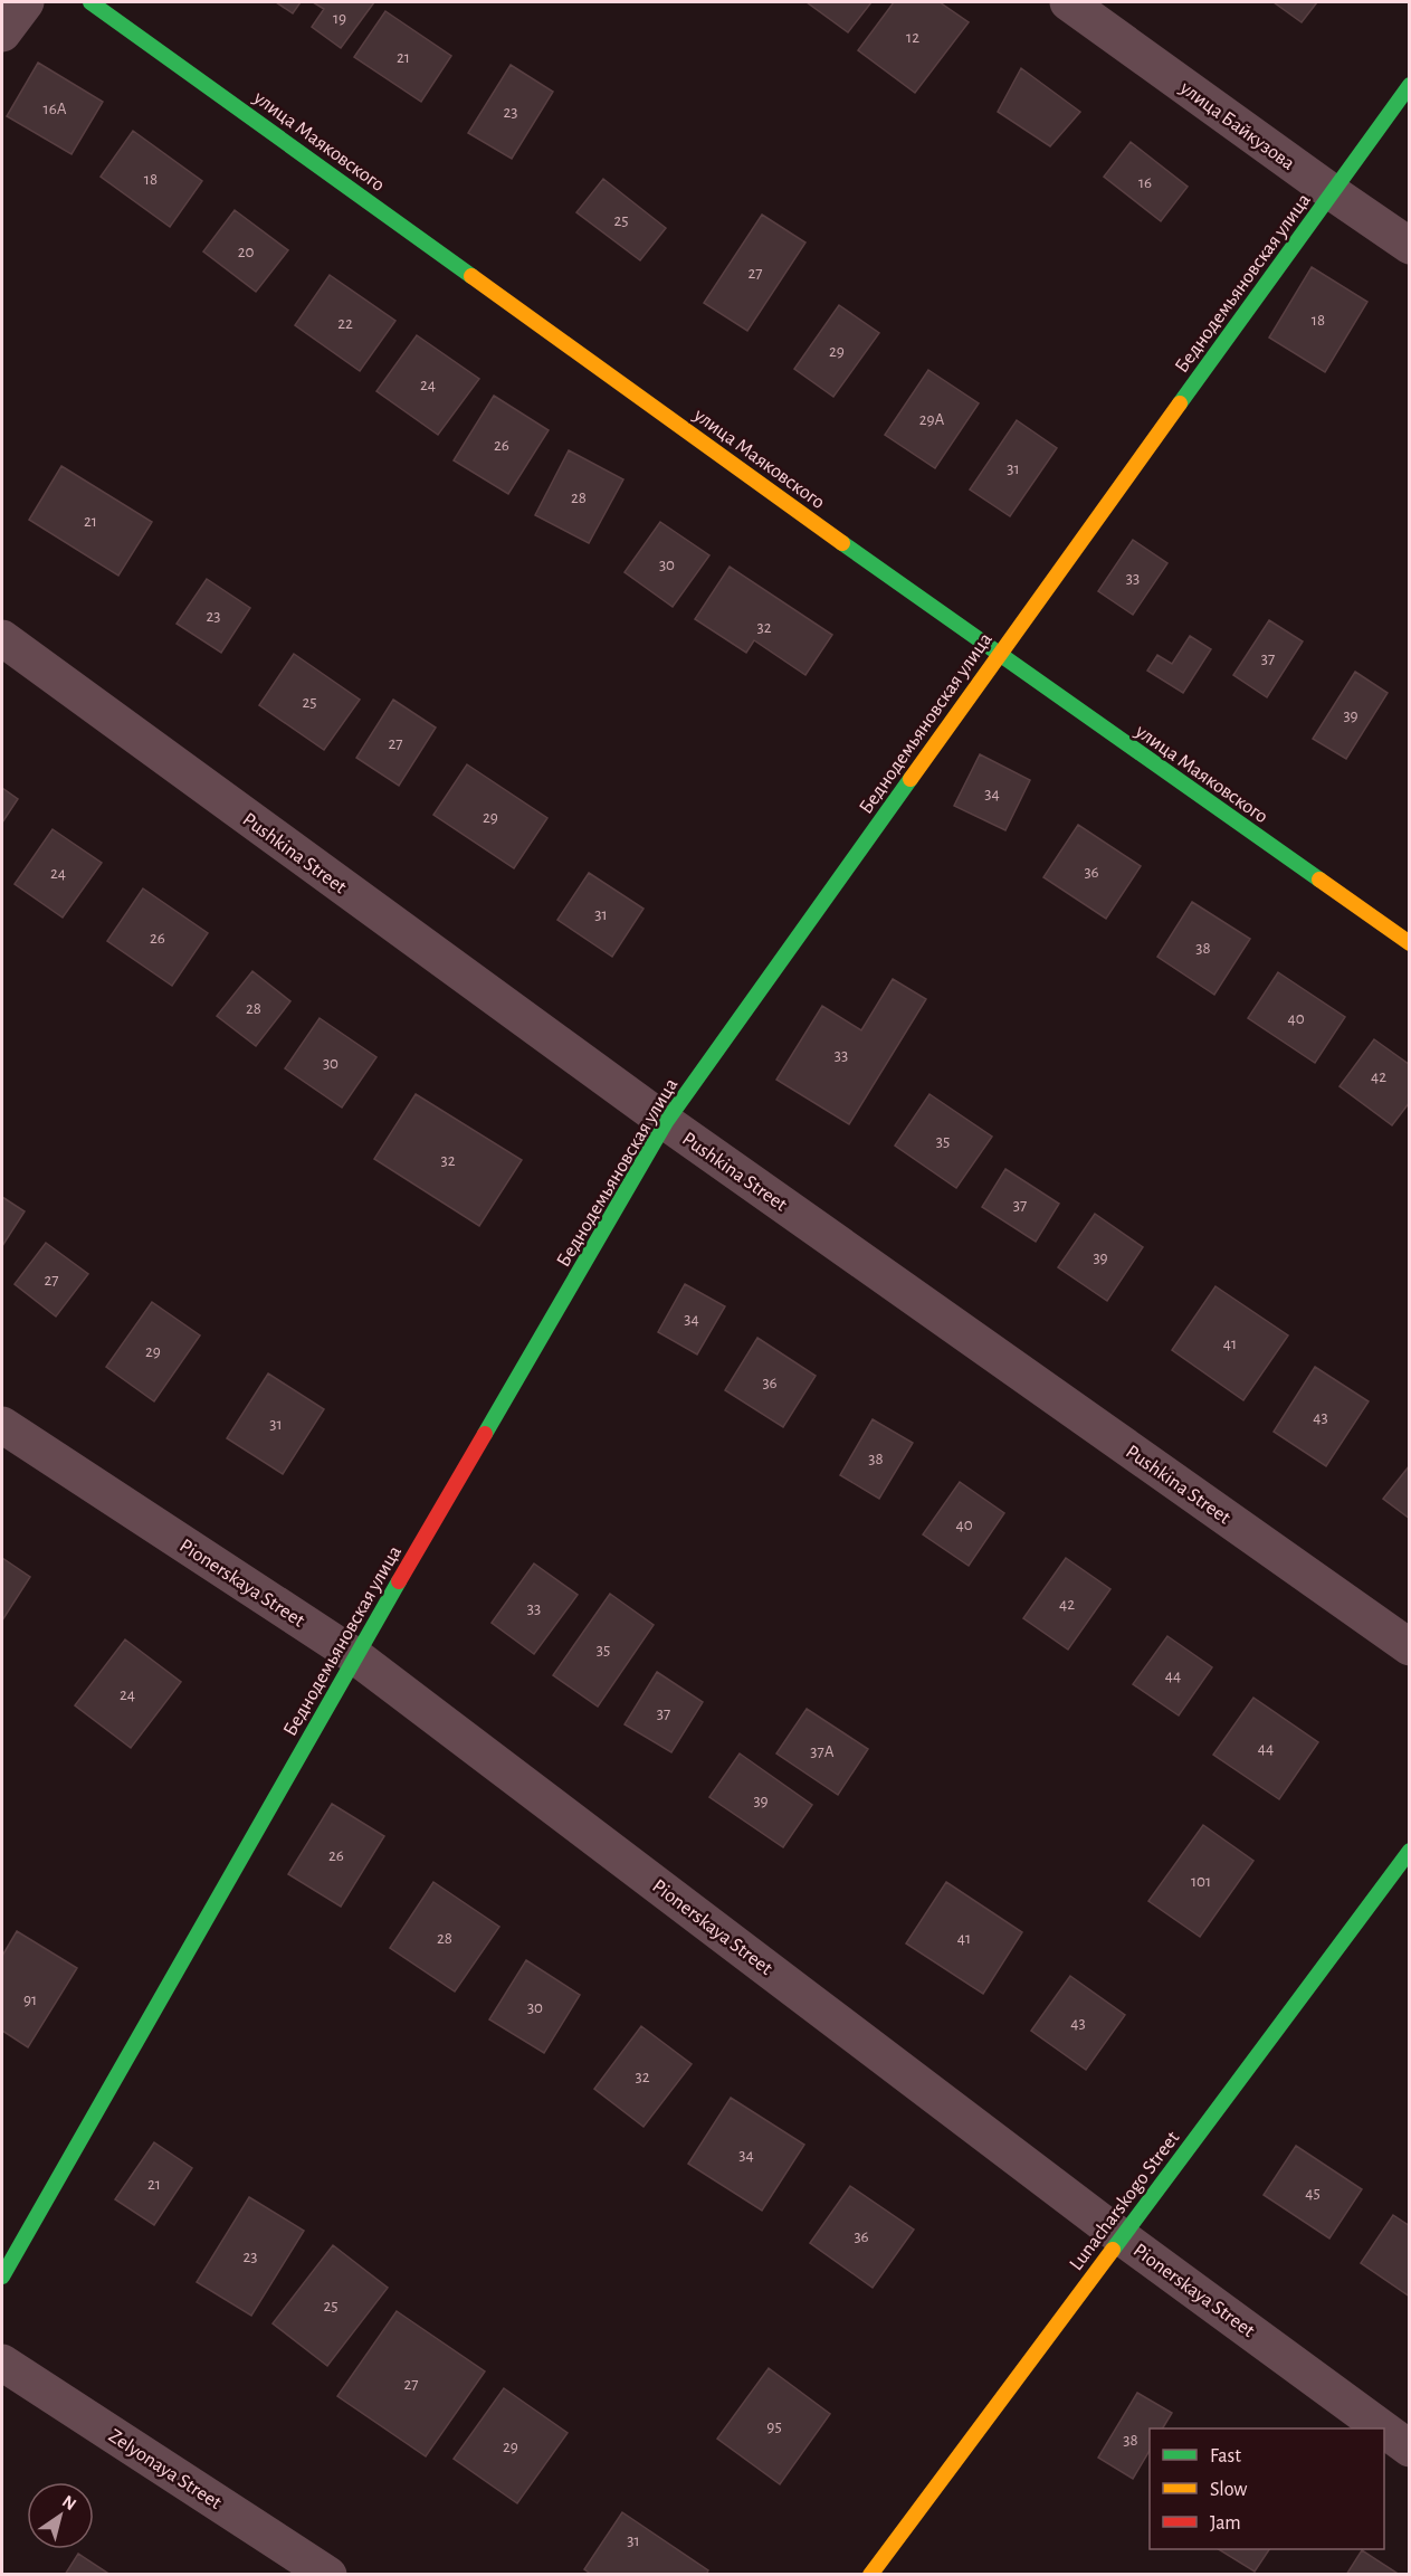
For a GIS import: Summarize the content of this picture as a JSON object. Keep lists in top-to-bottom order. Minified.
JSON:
{"streets":{"street":["улица Байкузова","улица Маяковского","Беднодемьяновская улица","Pushkina Street","Pionerskaya Street","Lunacharskogo Street","Zelyonaya Street"]},"crossings":[["улица Байкузова","Беднодемьяновская улица"],["улица Маяковского","Беднодемьяновская улица"],["Беднодемьяновская улица","Pushkina Street"],["Беднодемьяновская улица","Pionerskaya Street"],["Pionerskaya Street","Lunacharskogo Street"]],"house_numbers":["19","12","21","16А","23","18","16","25","20","27","18","22","29","24","29А","26","31","28","21","30","33","23","32","37","25","39","27","34","29","36","24","31","26","38","28","40","33","30","42","35","32","37","39","27","34","41","29","36","43","31","38","40","42","33","35","44","24","37","44","37А","39","26","101","28","41","91","30","43","32","34","21","45","36","23","25","27","95","38","29","31"],"legend":["Fast","Slow","Jam"],"north":"top right"}
